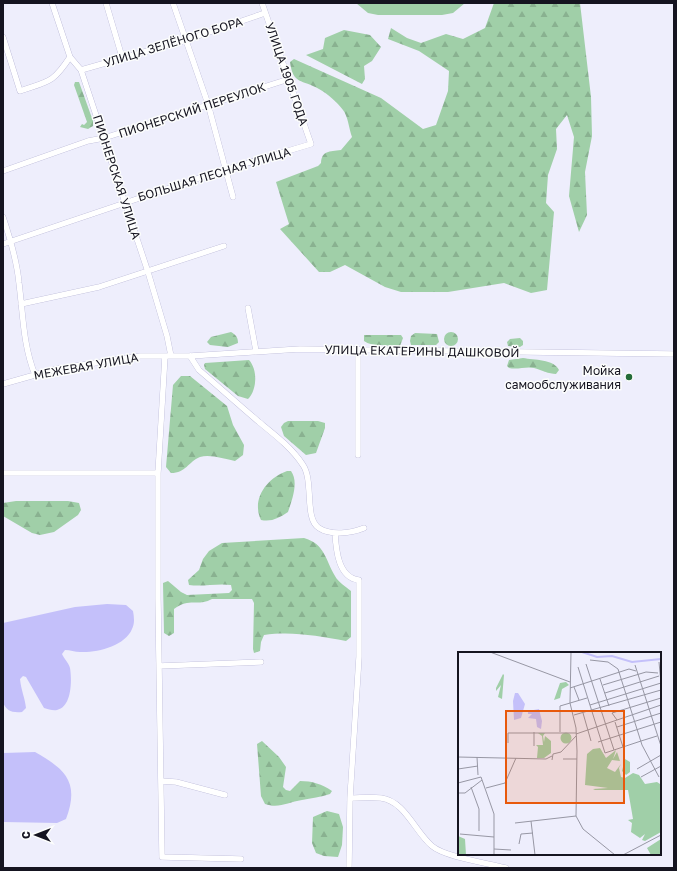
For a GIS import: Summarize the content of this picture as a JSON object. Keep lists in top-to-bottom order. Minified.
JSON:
{"streets":{"street":["УЛИЦА ЗЕЛЁНОГО БОРА","УЛИЦА 1905 ГОДА","ПИОНЕРСКИЙ ПЕРЕУЛОК","БОЛЬШАЯ ЛЕСНАЯ УЛИЦА","ПИОНЕРСКАЯ УЛИЦА","УЛИЦА ЕКАТЕРИНЫ ДАШКОВОЙ","МЕЖЕВАЯ УЛИЦА"]},"crossings":[["УЛИЦА ЗЕЛЁНОГО БОРА","УЛИЦА 1905 ГОДА"],["УЛИЦА ЗЕЛЁНОГО БОРА","ПИОНЕРСКАЯ УЛИЦА"],["УЛИЦА 1905 ГОДА","ПИОНЕРСКИЙ ПЕРЕУЛОК"],["УЛИЦА 1905 ГОДА","БОЛЬШАЯ ЛЕСНАЯ УЛИЦА"],["ПИОНЕРСКИЙ ПЕРЕУЛОК","ПИОНЕРСКАЯ УЛИЦА"],["БОЛЬШАЯ ЛЕСНАЯ УЛИЦА","ПИОНЕРСКАЯ УЛИЦА"],["ПИОНЕРСКАЯ УЛИЦА","УЛИЦА ЕКАТЕРИНЫ ДАШКОВОЙ"],["ПИОНЕРСКАЯ УЛИЦА","МЕЖЕВАЯ УЛИЦА"],["УЛИЦА ЕКАТЕРИНЫ ДАШКОВОЙ","МЕЖЕВАЯ УЛИЦА"]],"places":["Мойка самообслуживания"],"north":"left"}
